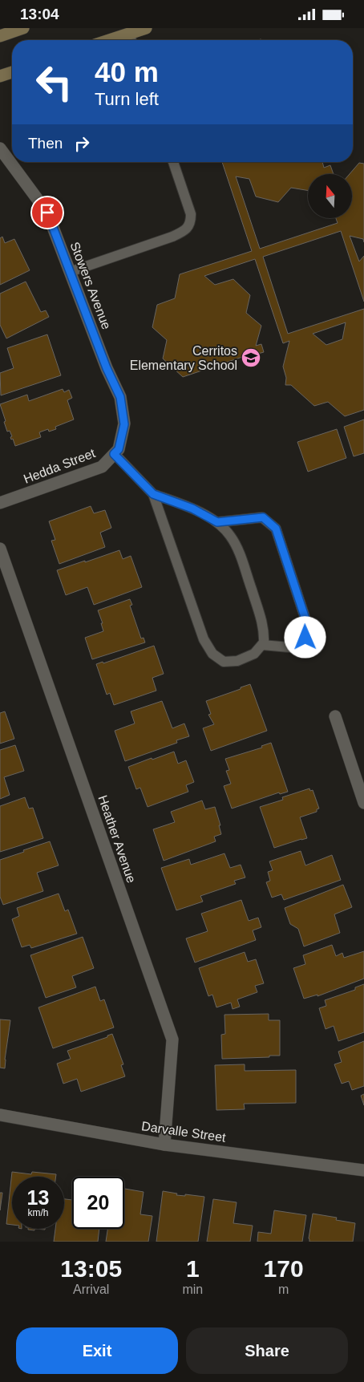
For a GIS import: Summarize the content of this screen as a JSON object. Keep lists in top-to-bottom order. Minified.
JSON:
{"streets":{"street":["Stowers Avenue","Hedda Street","Heather Avenue","Darvalle Street"]},"crossings":[["Stowers Avenue","Hedda Street"],["Heather Avenue","Darvalle Street"]],"places":{"school or university":["Cerritos Elementary School"]},"north":"top","page":{"status":"13:04","turn":["40 m","Turn left"],"then":"Then","speed":"13 km/h","limit":"20","eta":["13:05","Arrival","1","min","170","m"],"buttons":["Exit","Share"]}}
